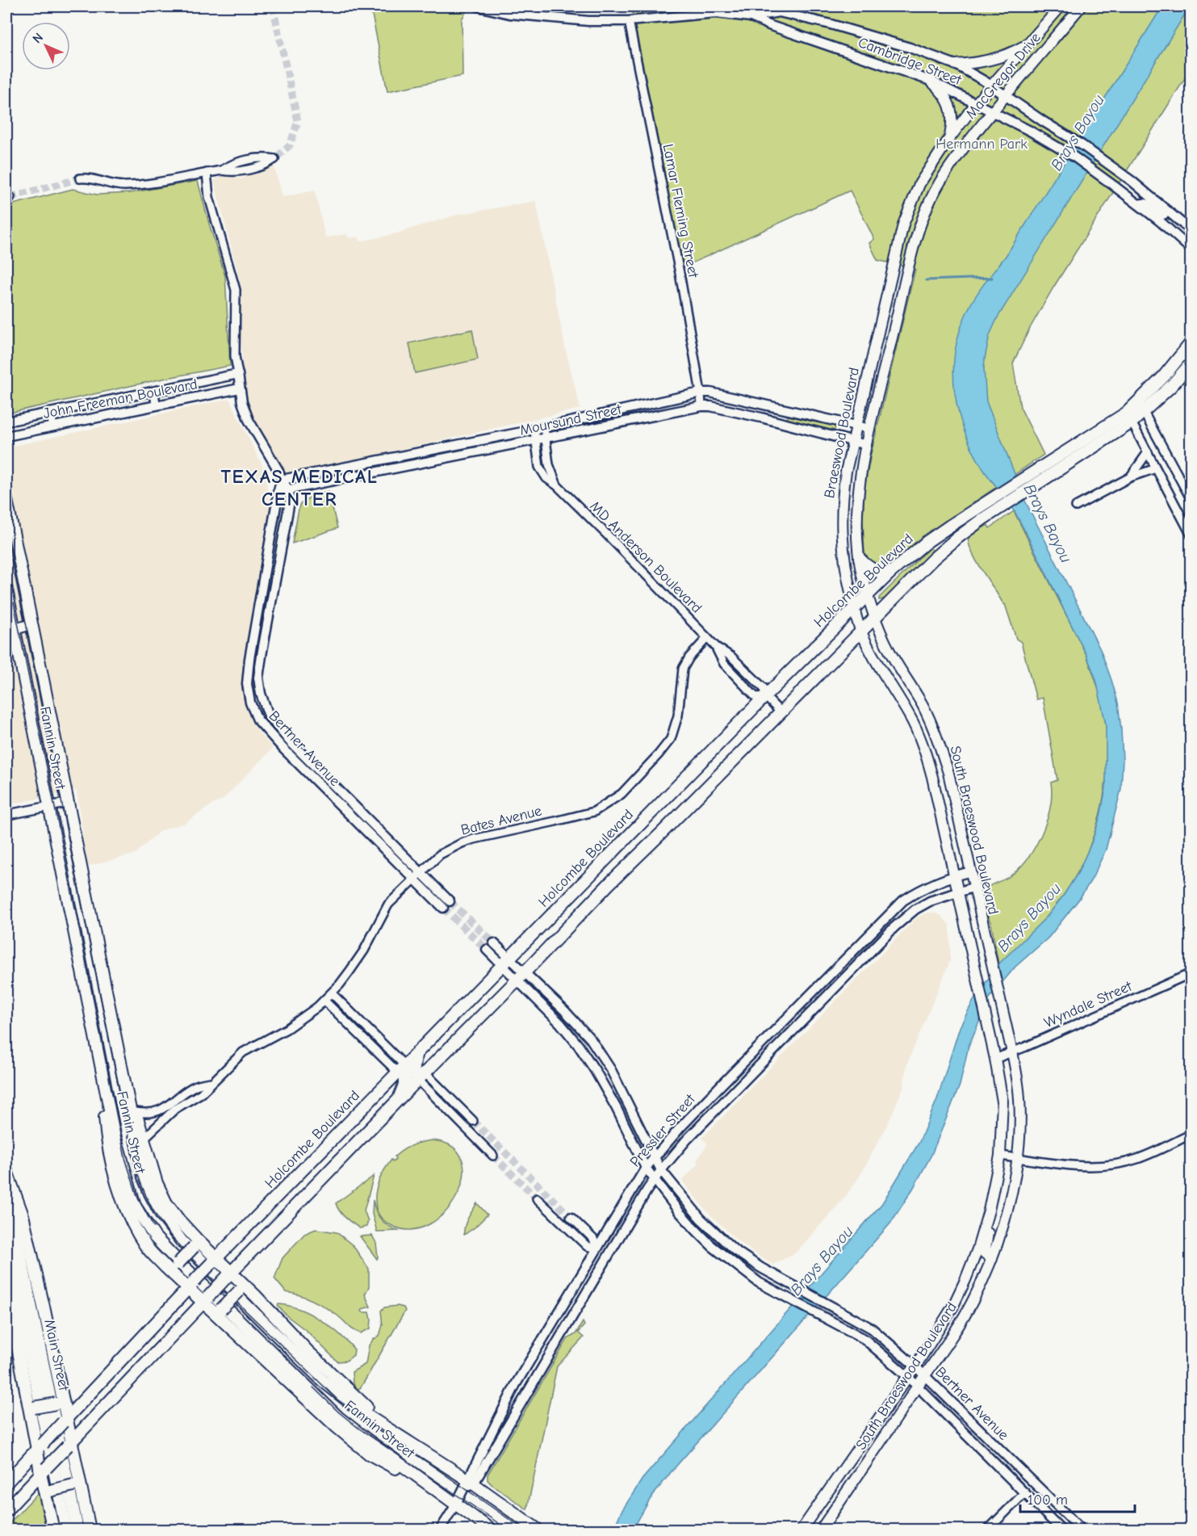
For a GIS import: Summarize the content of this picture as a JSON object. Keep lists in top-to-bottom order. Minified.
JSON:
{"streets":{"main road":["MacGregor Drive","Braeswood Boulevard","Holcombe Boulevard","Fannin Street","South Braeswood Boulevard","Main Street"],"street":["Cambridge Street","Lamar Fleming Street","John Freeman Boulevard","Moursund Street","MD Anderson Boulevard","Bertner Avenue","Bates Avenue","Wyndale Street","Pressler Street"]},"crossings":[["Cambridge Street","MacGregor Drive"],["Cambridge Street","Lamar Fleming Street"],["MacGregor Drive","Braeswood Boulevard"],["Lamar Fleming Street","Moursund Street"],["Moursund Street","Braeswood Boulevard"],["Moursund Street","MD Anderson Boulevard"],["Moursund Street","Bertner Avenue"],["Braeswood Boulevard","Holcombe Boulevard"],["Braeswood Boulevard","South Braeswood Boulevard"],["MD Anderson Boulevard","Holcombe Boulevard"],["MD Anderson Boulevard","Bates Avenue"],["Holcombe Boulevard","Bertner Avenue"],["Fannin Street","Pressler Street"],["Bertner Avenue","Bates Avenue"],["Bertner Avenue","South Braeswood Boulevard"],["Bertner Avenue","Pressler Street"],["South Braeswood Boulevard","Wyndale Street"],["South Braeswood Boulevard","Pressler Street"]],"districts":["TEXAS MEDICAL CENTER"],"water":["Brays Bayou"],"parks":["Hermann Park"],"scale_bar":"100 m","north":"top left"}
